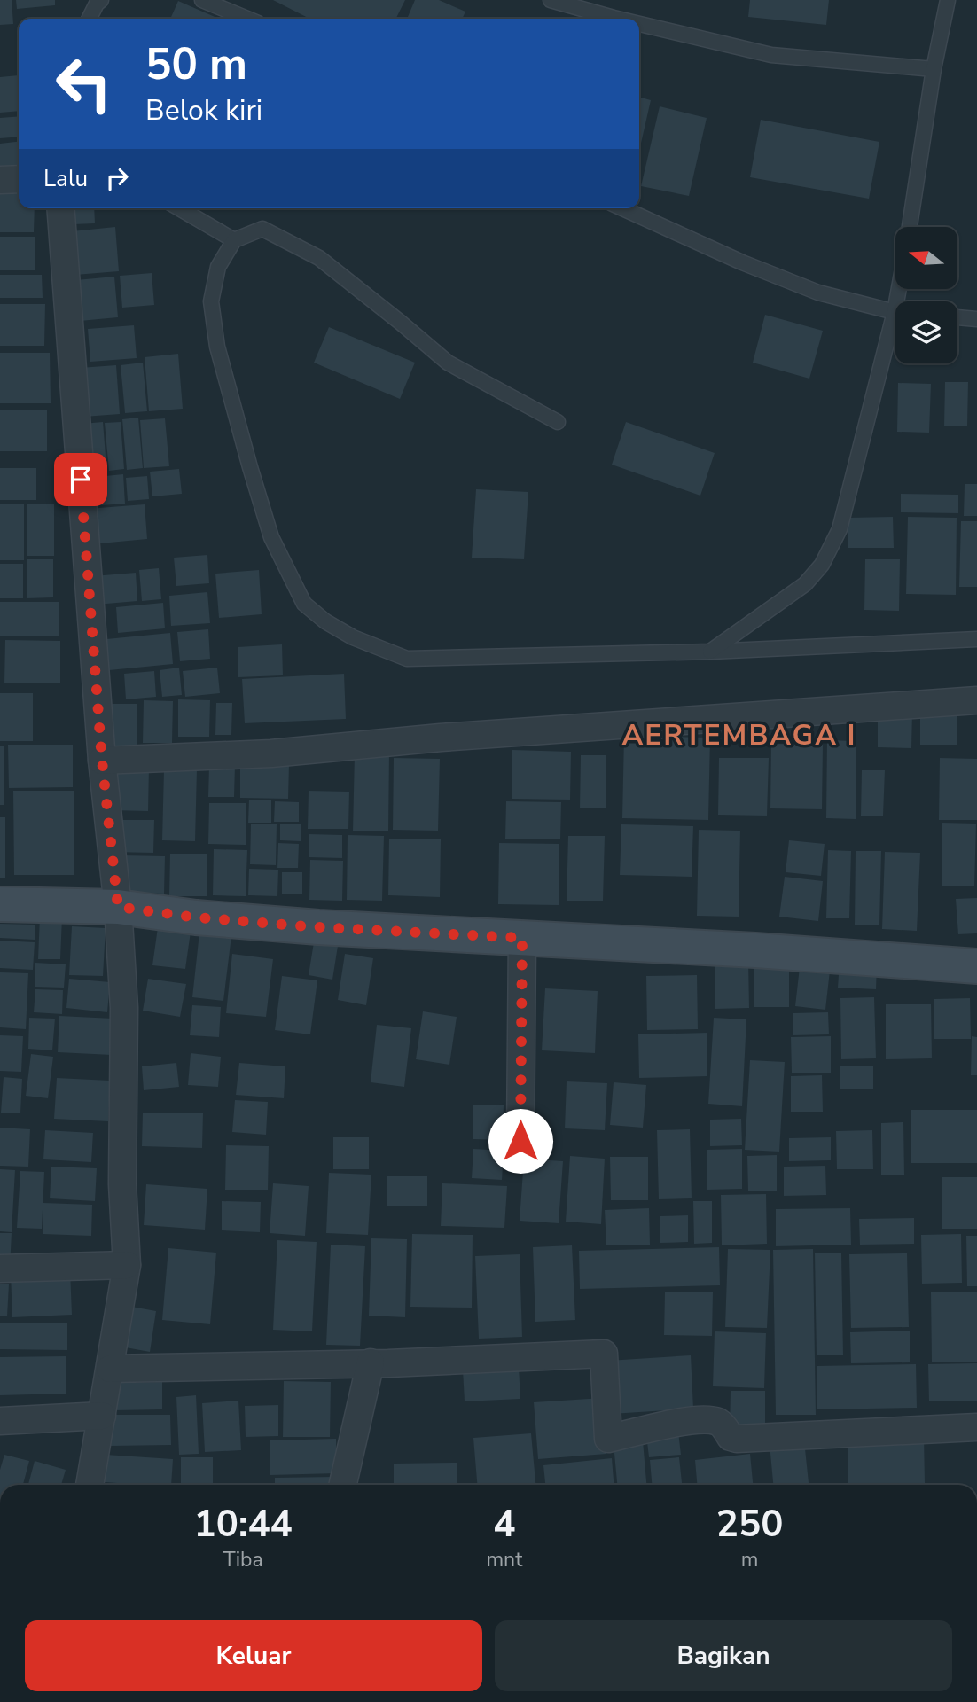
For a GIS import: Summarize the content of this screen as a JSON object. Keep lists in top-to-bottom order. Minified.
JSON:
{"districts":["AERTEMBAGA I"],"north":"left","page":{"turn":["50 m","Belok kiri"],"then":"Lalu","eta":["10:44","Tiba","4","mnt","250","m"],"buttons":["Keluar","Bagikan"]}}
